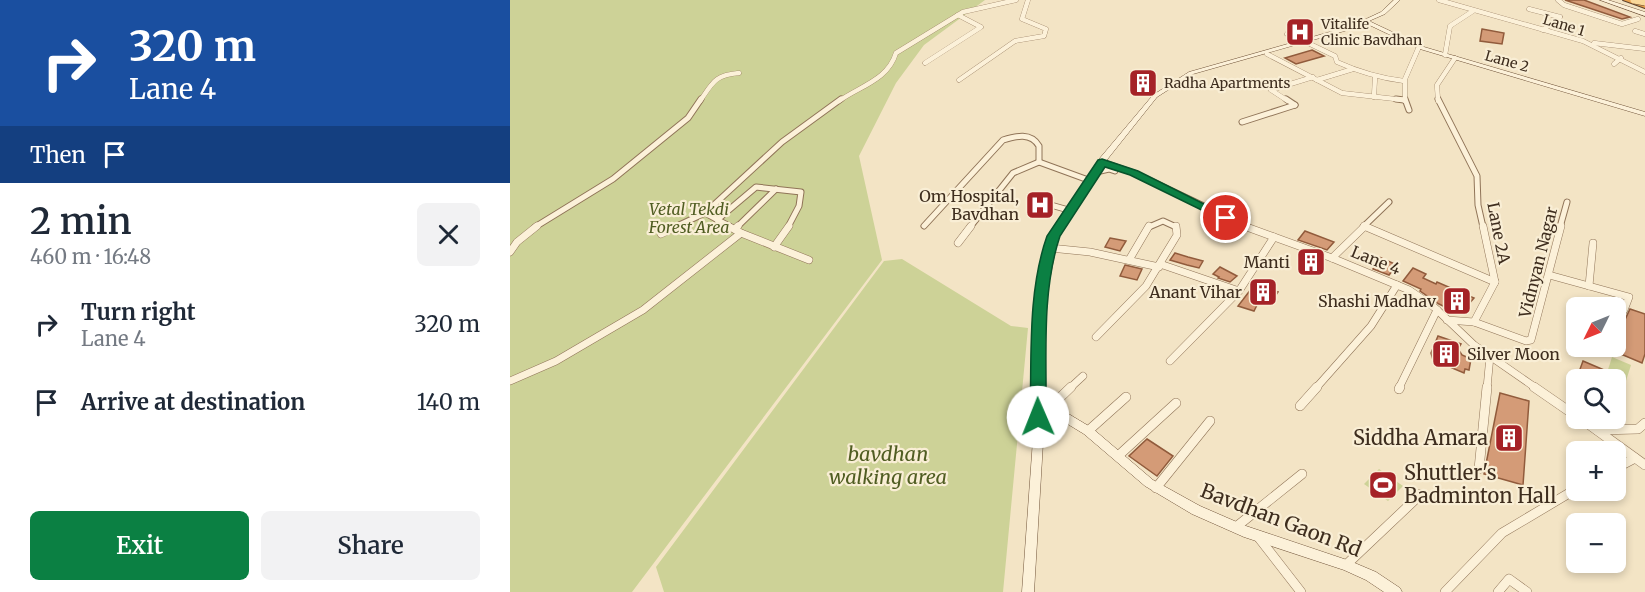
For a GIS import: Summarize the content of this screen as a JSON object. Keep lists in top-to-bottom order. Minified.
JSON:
{"streets":{"main road":["Lane 2","Bavdhan Gaon Rd"],"street":["Lane 1","Lane 2A","Lane 4","Vidnyan Nagar"]},"crossings":[["Lane 2","Lane 2A"],["Lane 2A","Vidnyan Nagar"]],"parks":["Vetal Tekdi Forest Area","bavdhan walking area"],"places":{"hospital":["Vitalife Clinic Bavdhan","Om Hospital, Bavdhan"],"building":["Radha Apartments","Manti","Anant Vihar","Shashi Madhav","Silver Moon","Siddha Amara"],"sports":["Shuttler's Badminton Hall"]},"north":"bottom left","page":{"turn":["320 m","Lane 4"],"then":"Then","heading":["2 min","460 m · 16:48"],"list":[{"name":"Turn right","note":"Lane 4","value":"320 m"},{"name":"Arrive at destination","value":"140 m"}],"map_buttons":["+","−"],"buttons":["Exit","Share"]}}
